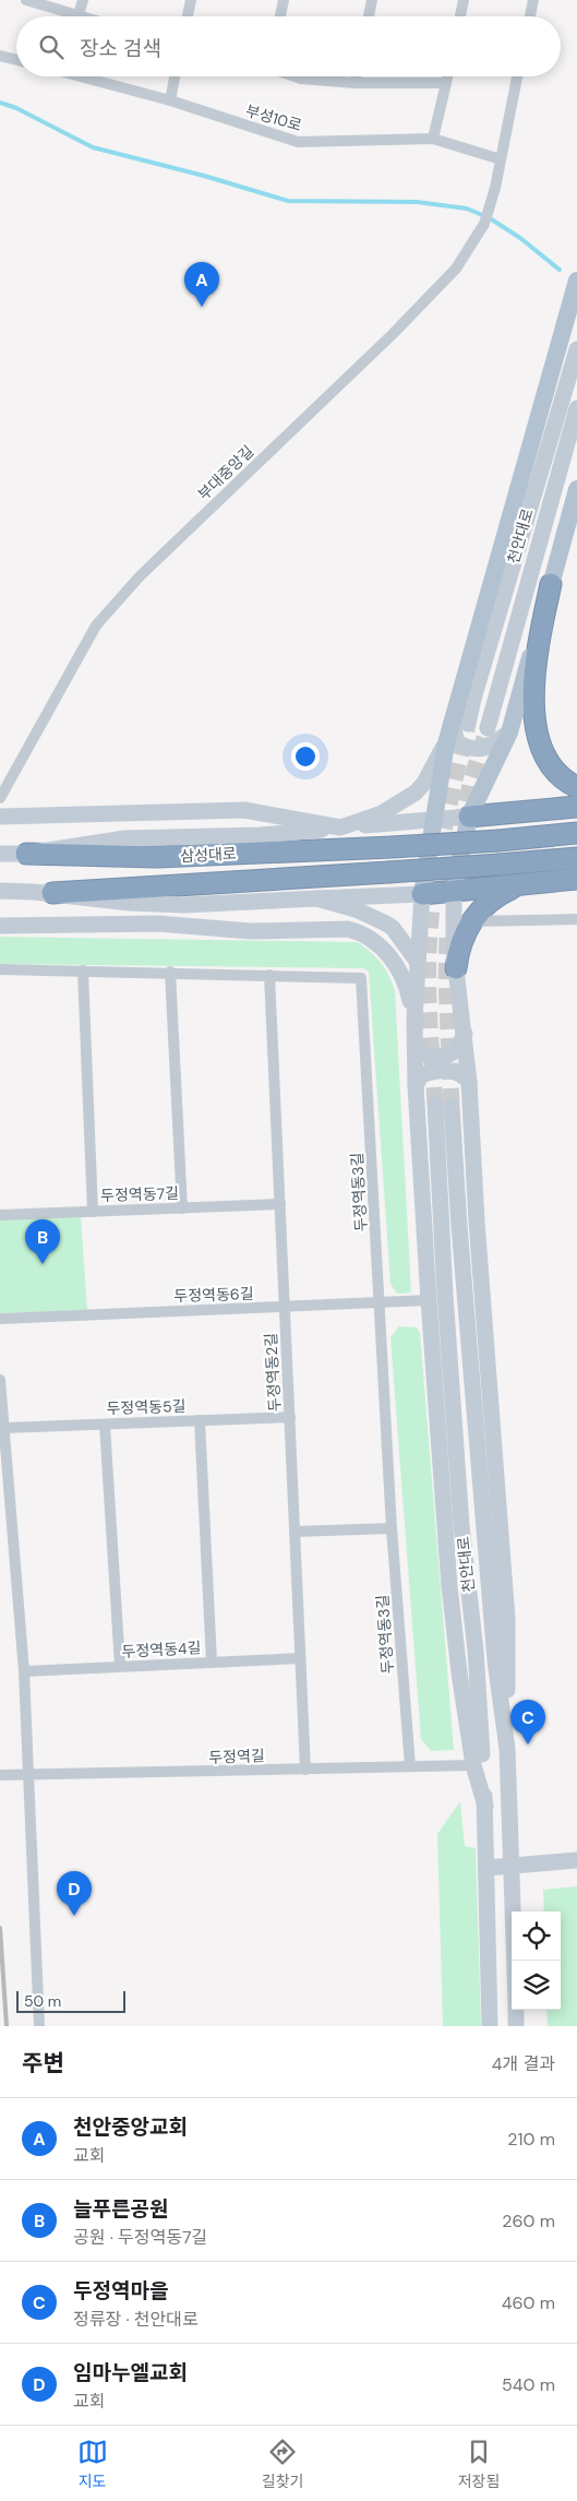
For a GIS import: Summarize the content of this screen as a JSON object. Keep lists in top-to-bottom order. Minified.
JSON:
{"streets":{"highway":["삼성대로"],"main road":["천안대로"],"street":["부성10로","부대중앙길","두정역동3길","두정역동7길","두정역동6길","두정역동2길","두정역동5길","두정역동4길","두정역길"]},"crossings":[["부성10로","부대중앙길"],["두정역동3길","두정역동6길"],["두정역동3길","두정역동2길"],["두정역동3길","두정역길"],["두정역동7길","두정역동2길"],["두정역동6길","두정역동2길"],["두정역동2길","두정역동5길"],["두정역동2길","두정역동4길"],["두정역동2길","두정역길"]],"scale_bar":"50 m","page":{"search":"장소 검색","pins":["A","B","C","D"],"scale":"50 m","heading":["주변","4개 결과"],"list":[{"mark":"A","name":"천안중앙교회","note":"교회","value":"210 m"},{"mark":"B","name":"늘푸른공원","note":"공원 · 두정역동7길","value":"260 m"},{"mark":"C","name":"두정역마을","note":"정류장 · 천안대로","value":"460 m"},{"mark":"D","name":"임마누엘교회","note":"교회","value":"540 m"}],"nav":["지도","길찾기","저장됨"]}}
